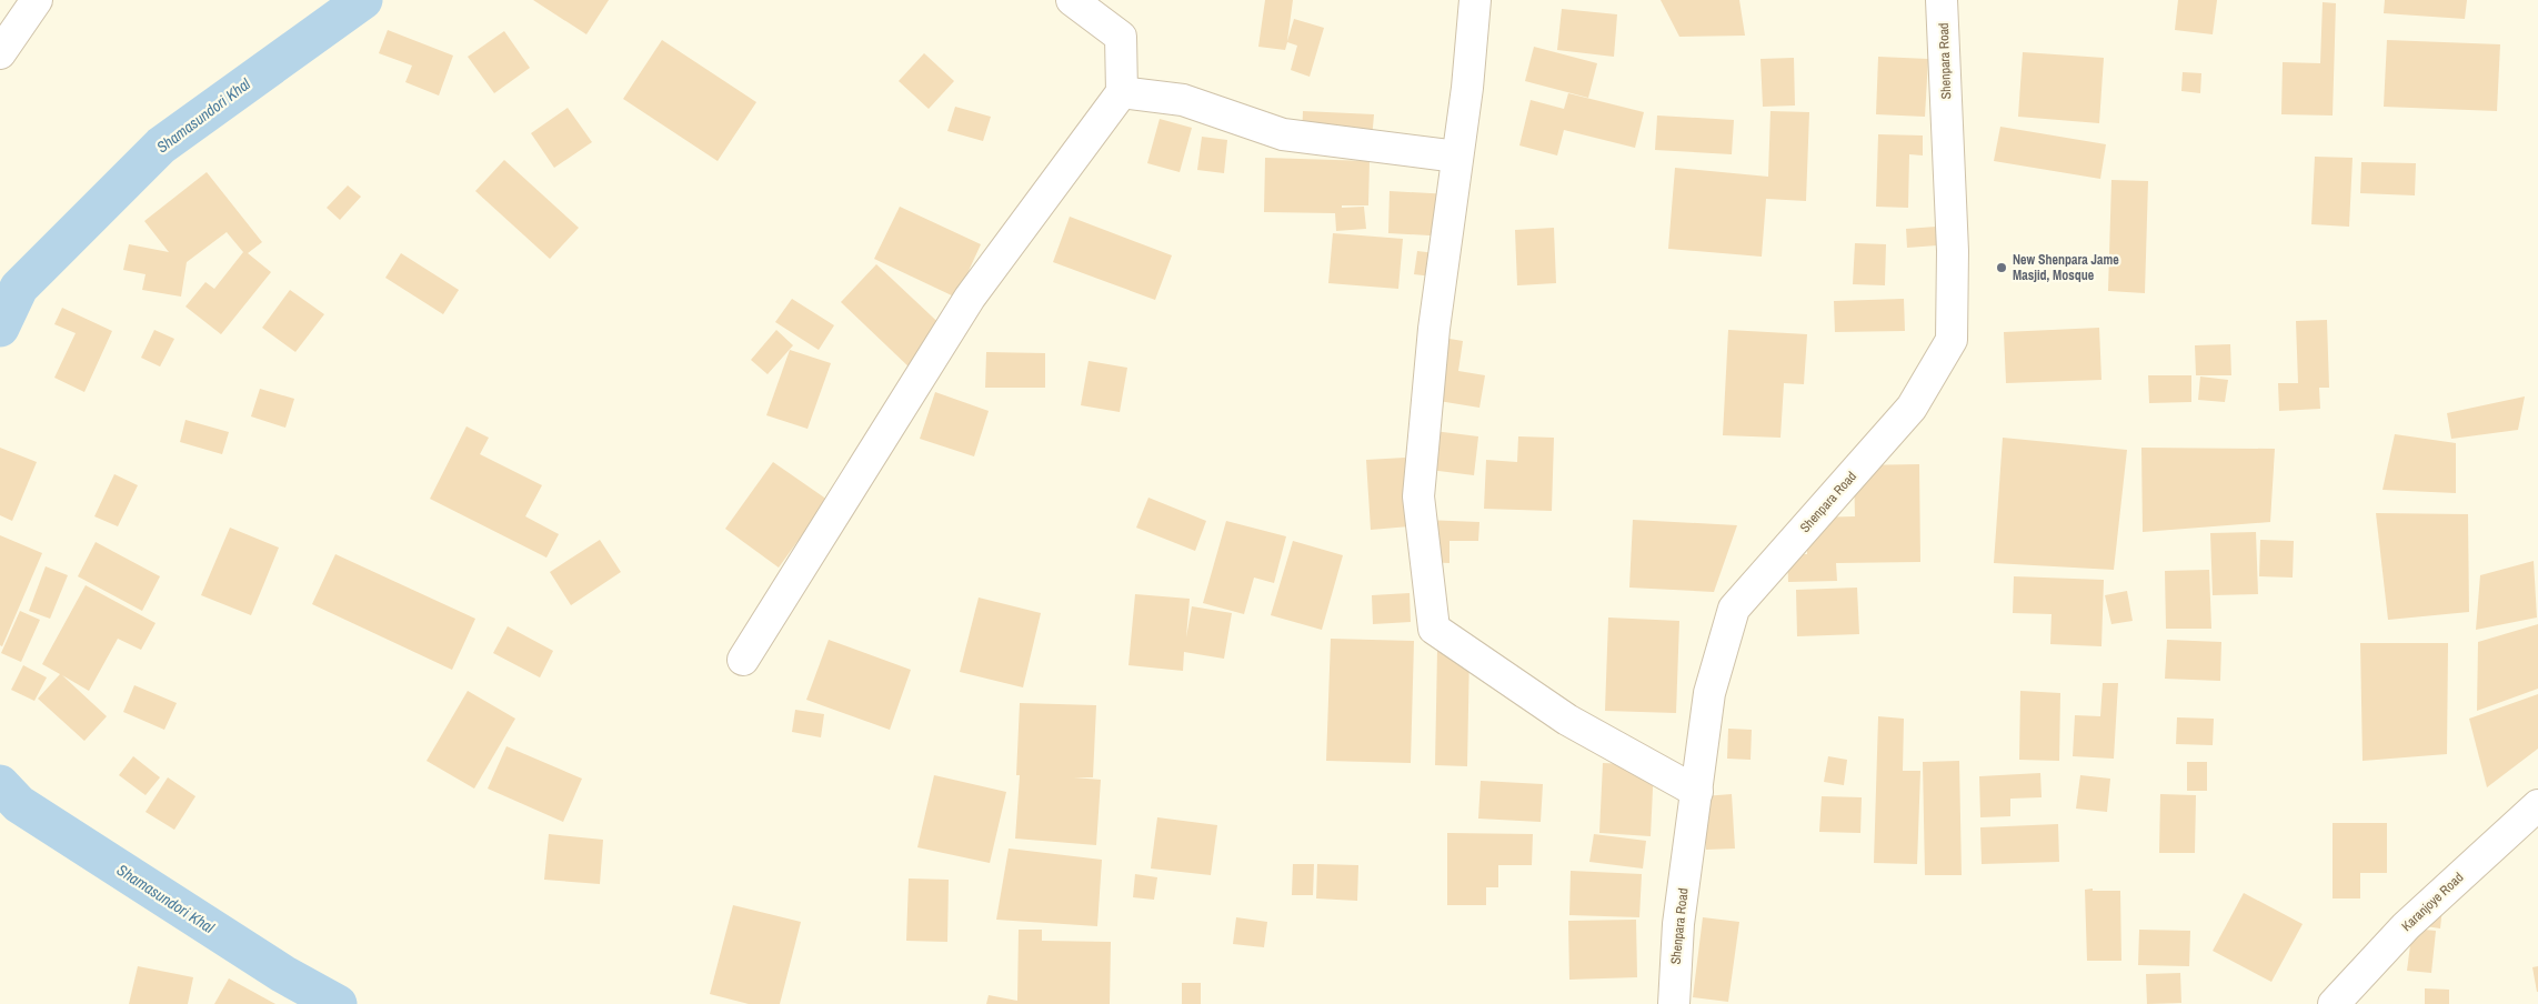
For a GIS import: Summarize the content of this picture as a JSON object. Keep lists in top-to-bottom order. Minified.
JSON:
{"streets":{"street":["Shenpara Road","Karanjoye Road"]},"water":["Shamasundori Khal"],"places":["New Shenpara Jame Masjid, Mosque"]}
